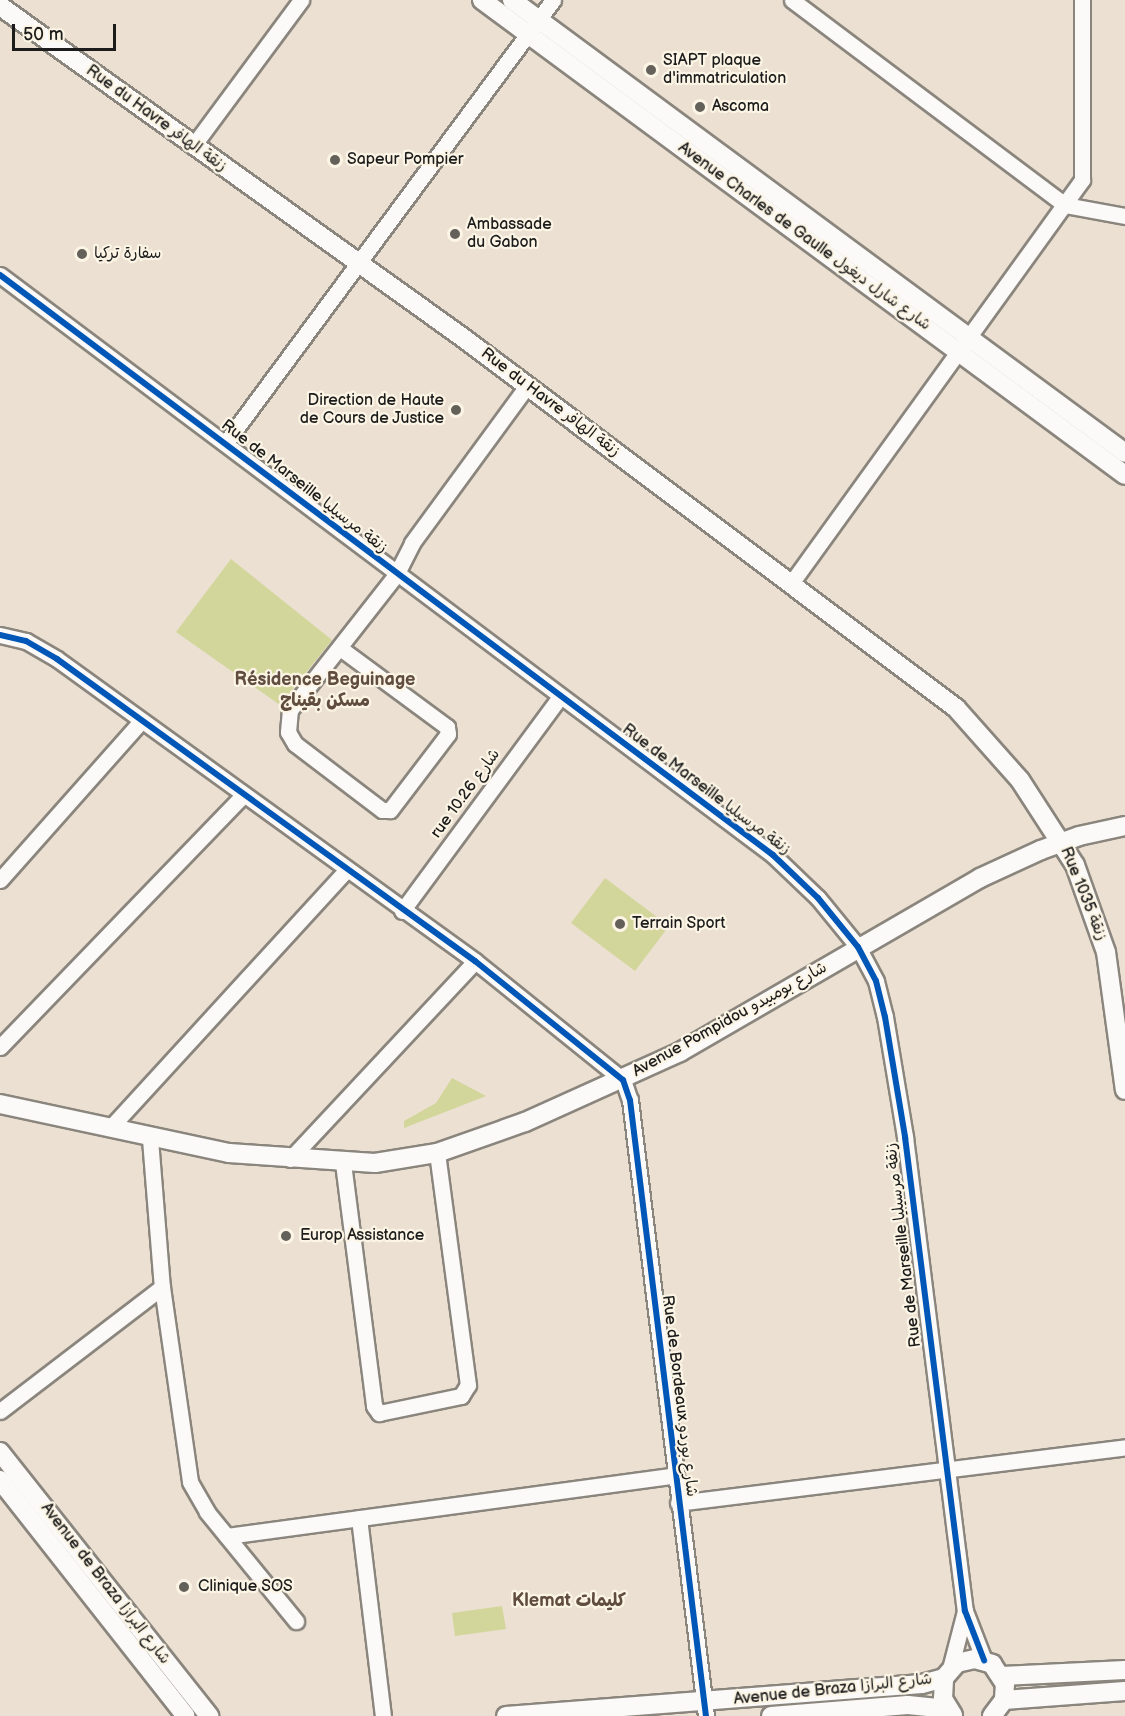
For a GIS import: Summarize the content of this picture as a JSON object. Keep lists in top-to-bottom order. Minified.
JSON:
{"streets":{"main road":["Rue du Havre زنقة الهافر","Avenue Charles de Gaulle شارع شارل ديغول","Rue 1035 زنقة","Avenue Pompidou شارع بومبيدو","Avenue de Braza شارع البرازا"],"street":["Rue de Marseille زنقة مرسيليا","rue 10.26 شارع","Rue de Bordeaux شارع بوردو"]},"crossings":[["Rue du Havre زنقة الهافر","Rue 1035 زنقة"],["Rue du Havre زنقة الهافر","Avenue Pompidou شارع بومبيدو"],["Rue de Marseille زنقة مرسيليا","rue 10.26 شارع"],["Rue de Marseille زنقة مرسيليا","Avenue Pompidou شارع بومبيدو"],["Rue de Marseille زنقة مرسيليا","Avenue de Braza شارع البرازا"],["Rue 1035 زنقة","Avenue Pompidou شارع بومبيدو"],["Avenue Pompidou شارع بومبيدو","Rue de Bordeaux شارع بوردو"],["Rue de Bordeaux شارع بوردو","Avenue de Braza شارع البرازا"]],"districts":["Résidence Beguinage مسكن بقيناج","Klemat كليمات"],"places":["SIAPT plaque d'immatriculation","Ascoma","Sapeur Pompier","Ambassade du Gabon","سفارة تركيا","Direction de Haute de Cours de Justice","Terrain Sport","Europ Assistance","Clinique SOS"],"scale_bar":"50 m"}
